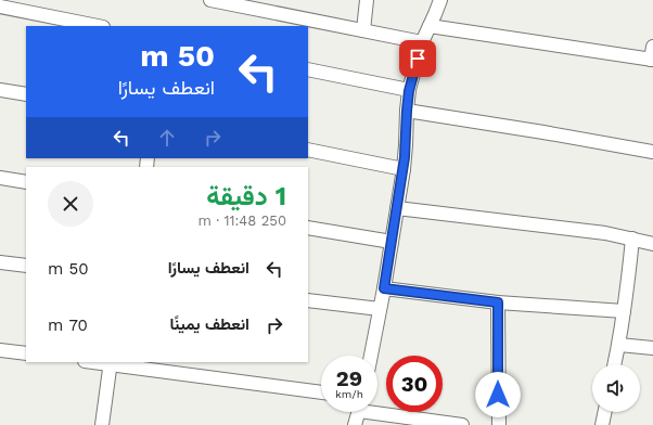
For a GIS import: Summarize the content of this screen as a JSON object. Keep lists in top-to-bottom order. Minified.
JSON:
{"page":{"turn":["50 m","انعطف يسارًا"],"heading":["1 دقيقة","250 m · 11:48"],"list":[{"name":"انعطف يسارًا","value":"50 m"},{"name":"انعطف يمينًا","value":"70 m"}],"speed":"29 km/h","limit":"30"}}
